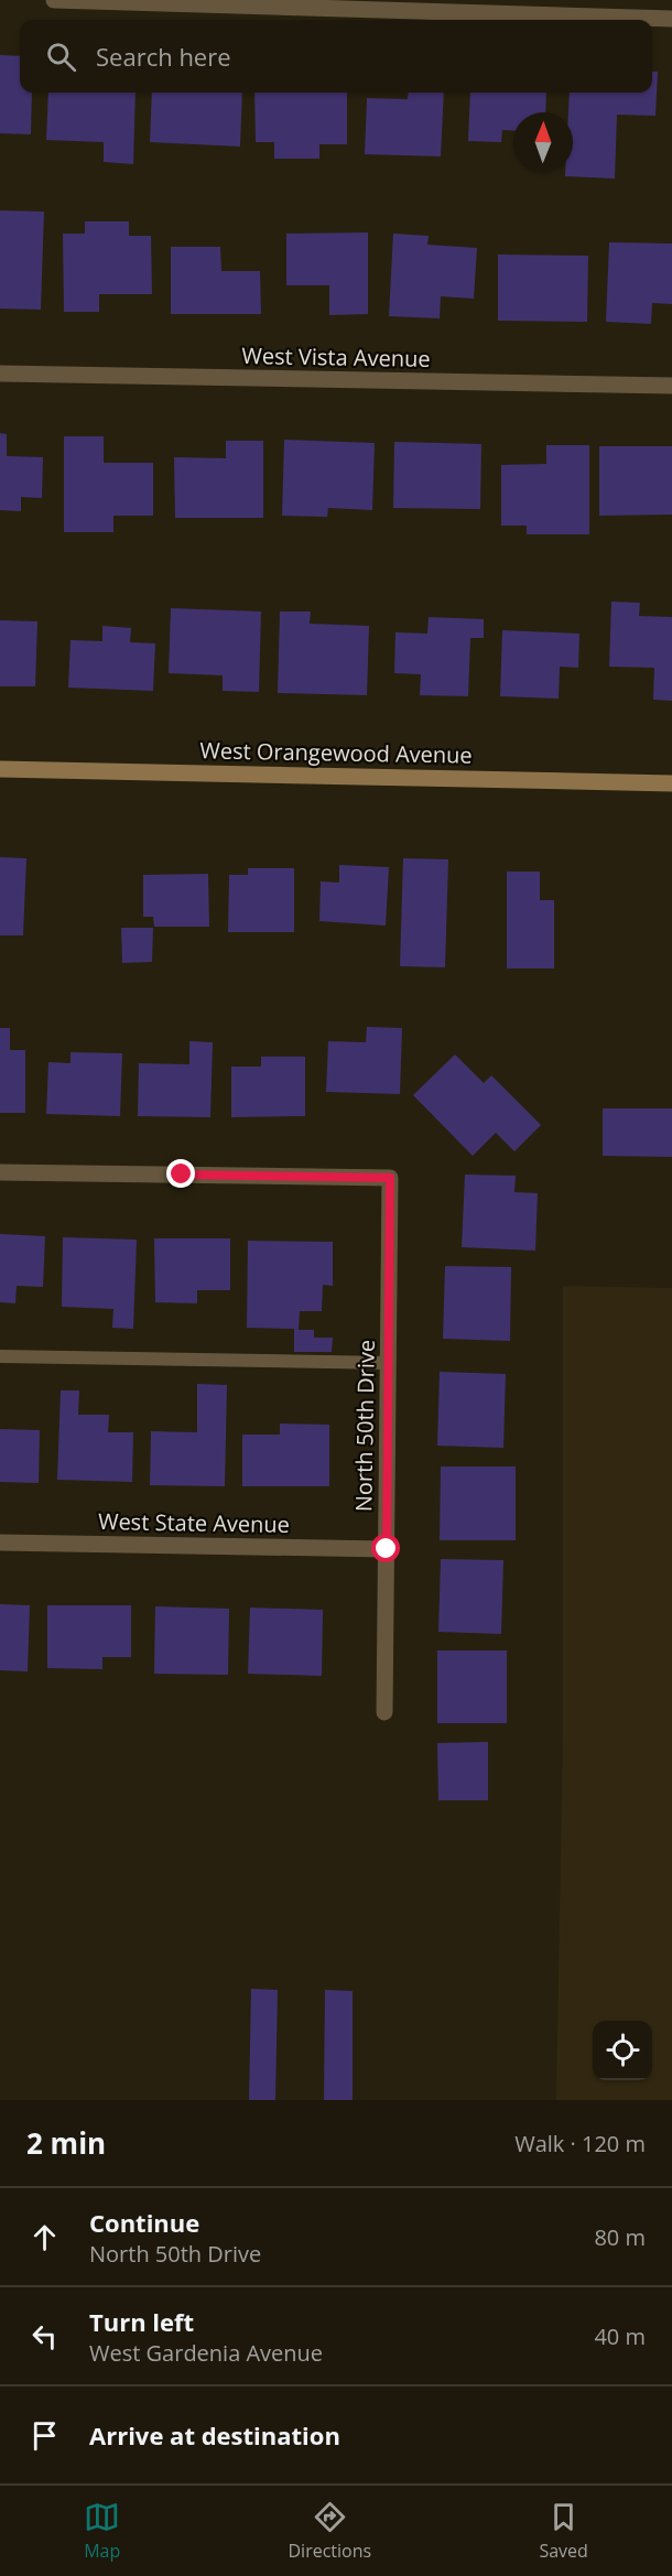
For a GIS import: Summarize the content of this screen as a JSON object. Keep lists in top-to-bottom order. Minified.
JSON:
{"streets":{"street":["West Vista Avenue","West Orangewood Avenue","North 50th Drive","West State Avenue"]},"crossings":[["North 50th Drive","West State Avenue"]],"north":"top","page":{"search":"Search here","heading":["2 min","Walk · 120 m"],"list":[["Continue","North 50th Drive","80 m"],["Turn left","West Gardenia Avenue","40 m"],"Arrive at destination"],"nav":["Map","Directions","Saved"]}}
